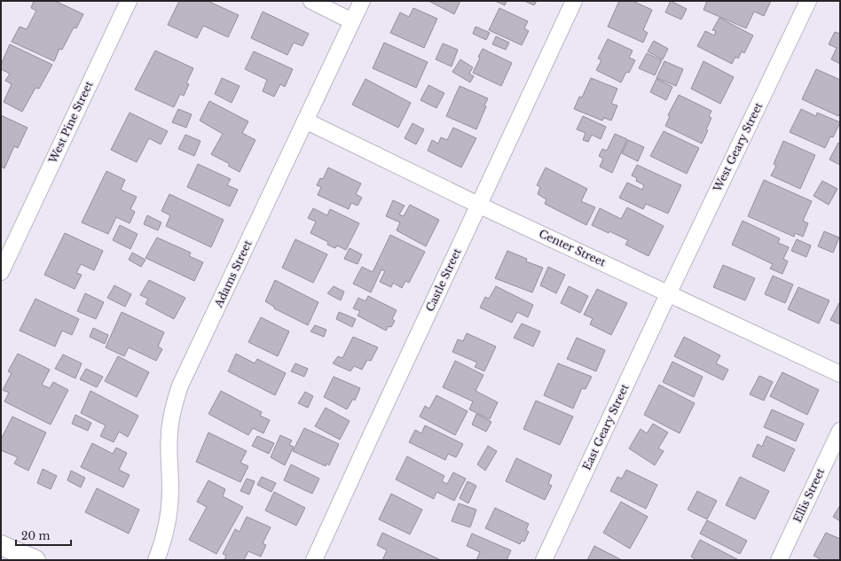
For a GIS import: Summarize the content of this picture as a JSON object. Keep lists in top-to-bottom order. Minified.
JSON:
{"streets":{"street":["West Pine Street","West Geary Street","Center Street","Adams Street","Castle Street","East Geary Street","Ellis Street"]},"crossings":[["West Geary Street","Center Street"],["West Geary Street","East Geary Street"],["Center Street","Adams Street"],["Center Street","Castle Street"],["Center Street","East Geary Street"]],"scale_bar":"20 m"}
